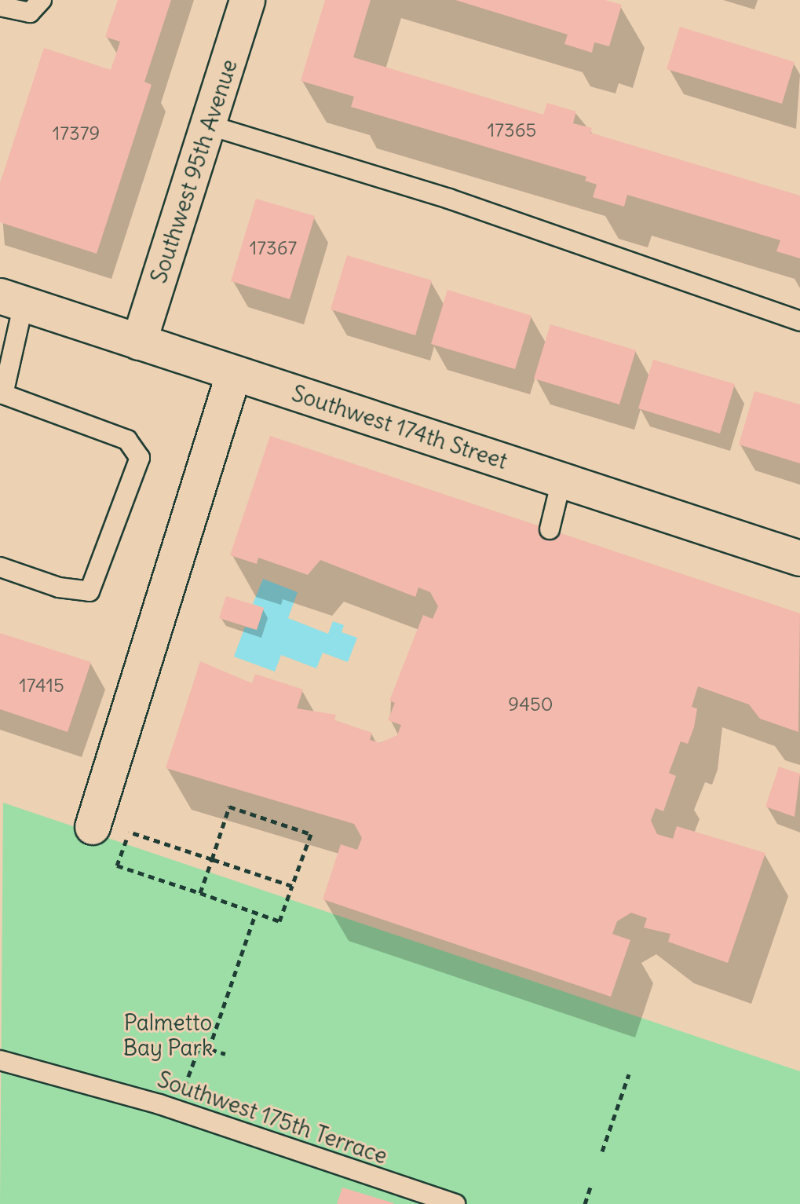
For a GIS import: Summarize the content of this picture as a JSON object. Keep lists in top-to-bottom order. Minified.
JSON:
{"streets":{"street":["Southwest 95th Avenue","Southwest 174th Street"],"lane":["Southwest 175th Terrace"]},"crossings":[["Southwest 95th Avenue","Southwest 174th Street"]],"parks":["Palmetto Bay Park"],"house_numbers":["17365","17379","17367","17415","9450"]}
